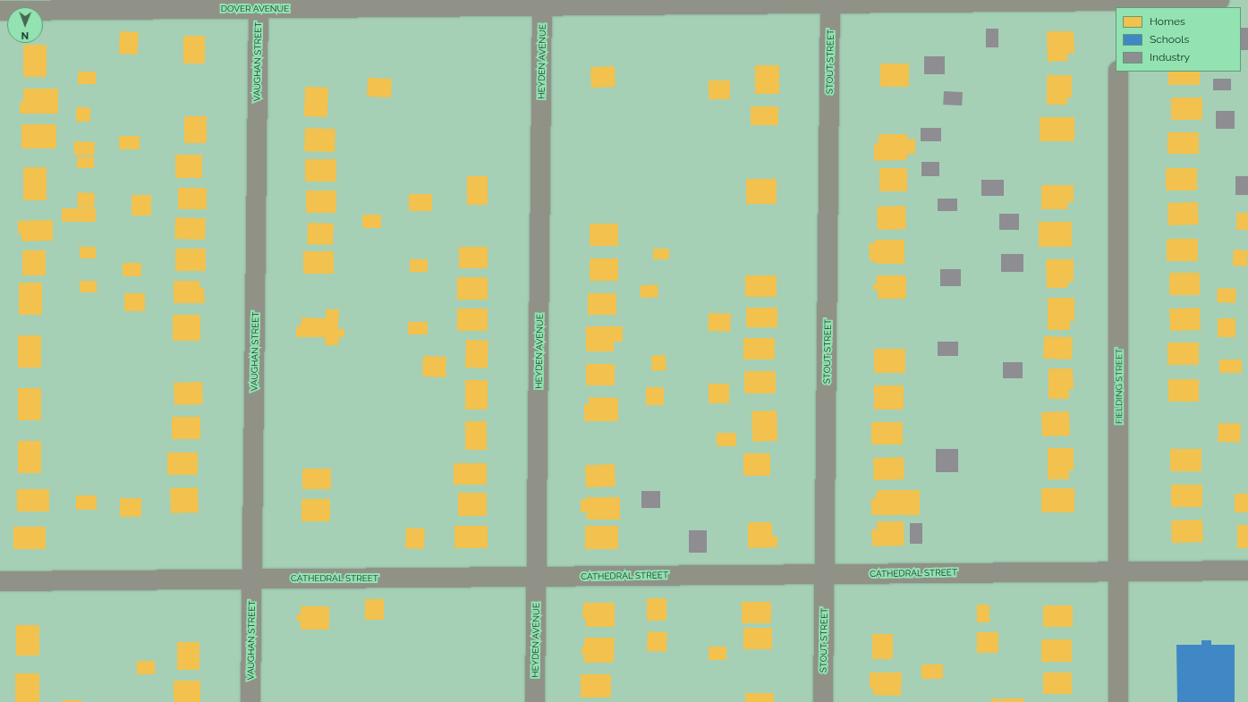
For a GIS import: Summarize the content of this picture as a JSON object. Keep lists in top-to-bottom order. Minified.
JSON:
{"streets":{"street":["DOVER AVENUE","VAUGHAN STREET","HEYDEN AVENUE","STOUT STREET","FIELDING STREET","CATHEDRAL STREET"]},"crossings":[["DOVER AVENUE","VAUGHAN STREET"],["DOVER AVENUE","HEYDEN AVENUE"],["DOVER AVENUE","STOUT STREET"],["VAUGHAN STREET","CATHEDRAL STREET"],["HEYDEN AVENUE","CATHEDRAL STREET"],["STOUT STREET","CATHEDRAL STREET"],["FIELDING STREET","CATHEDRAL STREET"]],"legend":["Homes","Schools","Industry"],"north":"bottom"}
